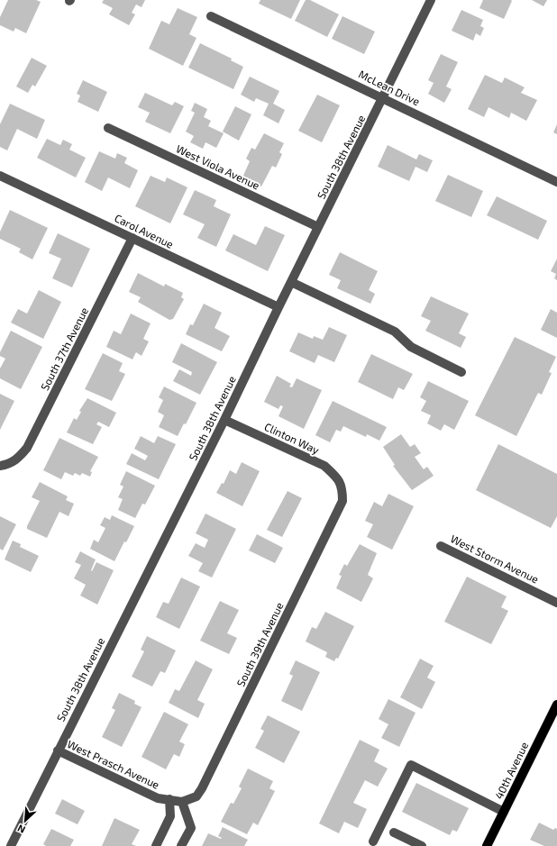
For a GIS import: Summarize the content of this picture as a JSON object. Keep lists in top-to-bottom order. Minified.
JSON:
{"streets":{"main road":["40th Avenue"],"street":["McLean Drive","South 38th Avenue","West Viola Avenue","Carol Avenue","South 37th Avenue","Clinton Way","West Storm Avenue","South 39th Avenue","West Prasch Avenue"]},"crossings":[["McLean Drive","South 38th Avenue"],["South 38th Avenue","West Viola Avenue"],["South 38th Avenue","Carol Avenue"],["South 38th Avenue","Clinton Way"],["South 38th Avenue","West Prasch Avenue"],["Carol Avenue","South 37th Avenue"],["Clinton Way","South 39th Avenue"],["South 39th Avenue","West Prasch Avenue"]],"north":"bottom left"}
